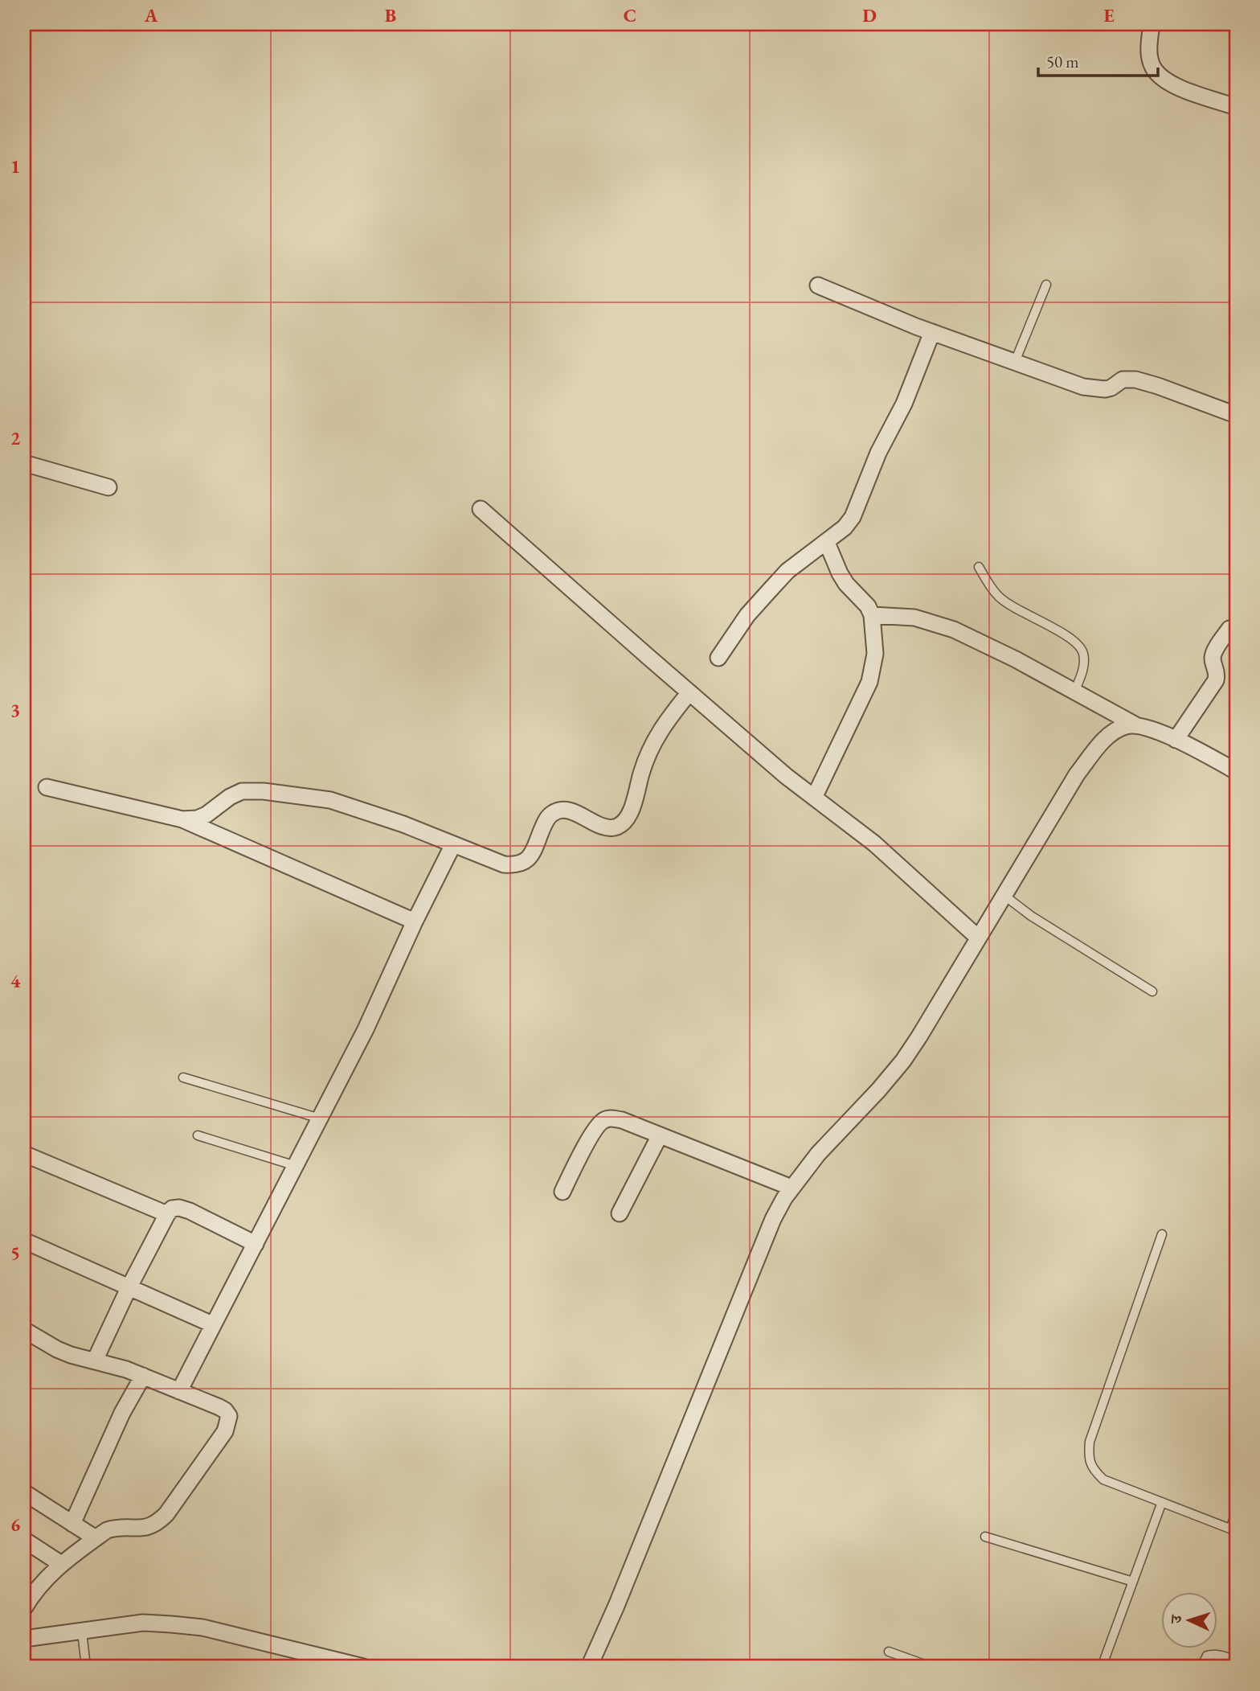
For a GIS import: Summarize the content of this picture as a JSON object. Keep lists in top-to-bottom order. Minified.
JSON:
{"scale_bar":"50 m","north":"left","grid":{"columns":["A","B","C","D","E"],"rows":["1","2","3","4","5","6"]}}
